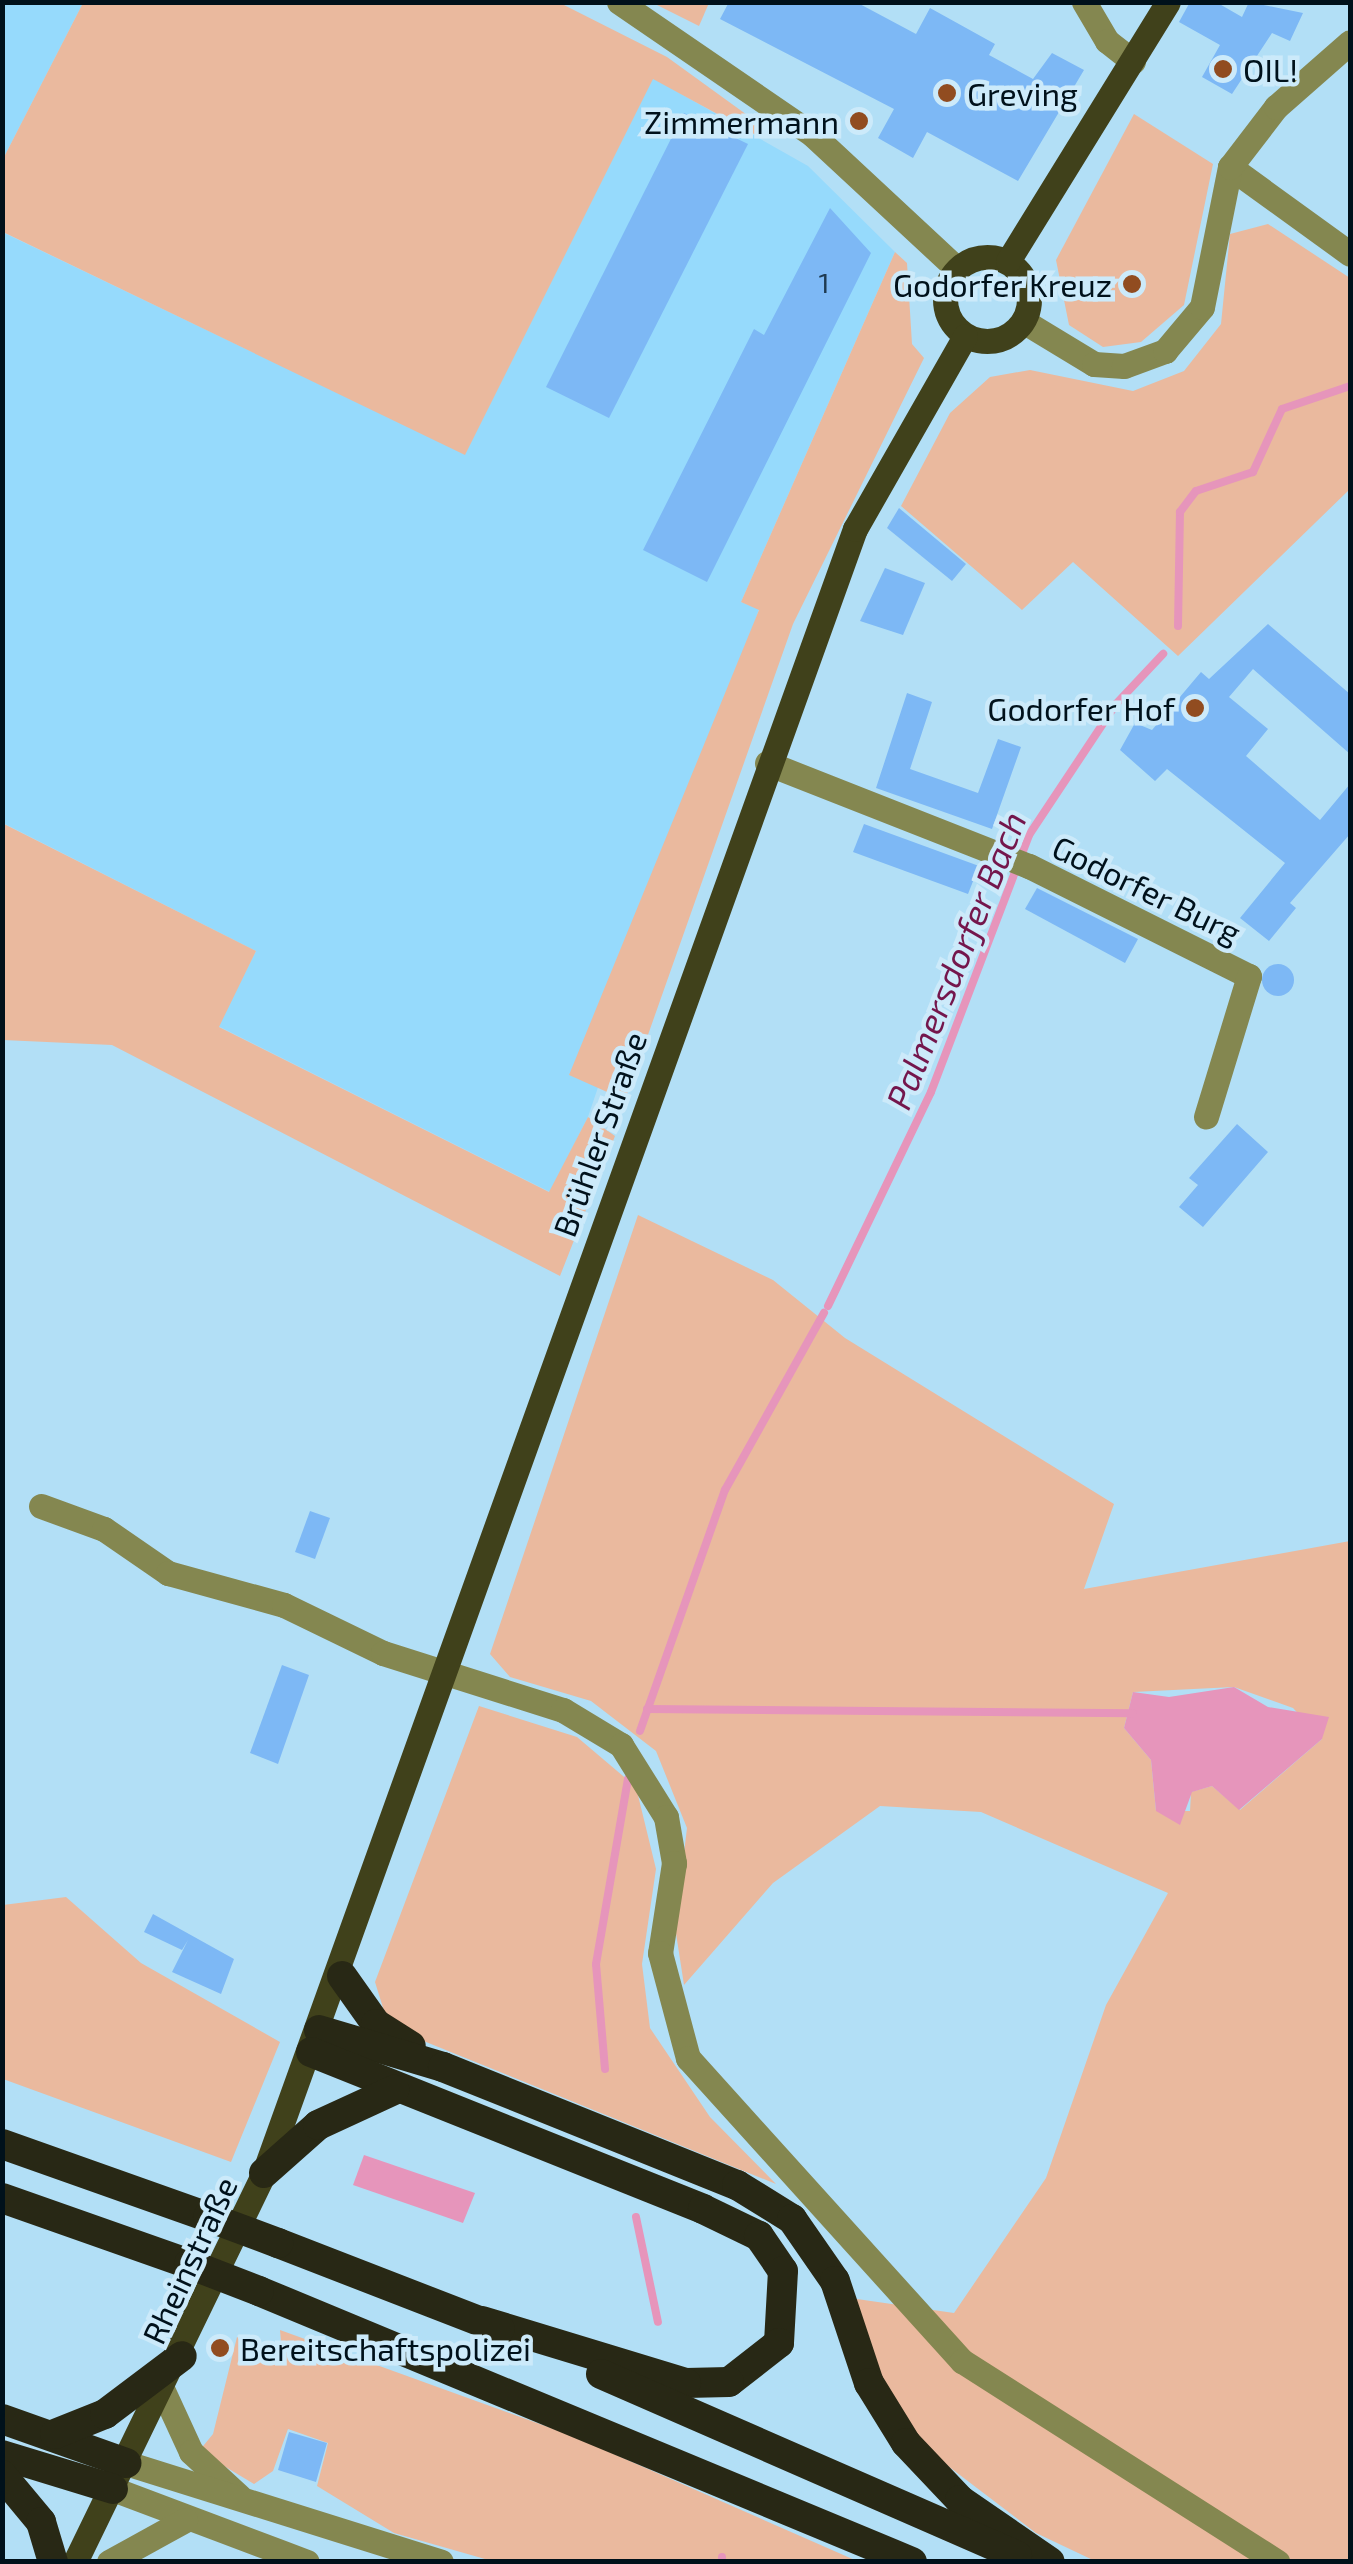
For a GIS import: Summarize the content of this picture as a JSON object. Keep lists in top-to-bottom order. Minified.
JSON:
{"streets":{"main road":["Brühler Straße","Rheinstraße"],"street":["Godorfer Burg"]},"crossings":[["Godorfer Burg","Brühler Straße"],["Brühler Straße","Rheinstraße"]],"water":["Palmersdorfer Bach"],"places":["OIL!","Greving","Zimmermann","Godorfer Kreuz","Godorfer Hof","Bereitschaftspolizei"],"house_numbers":["1"]}
